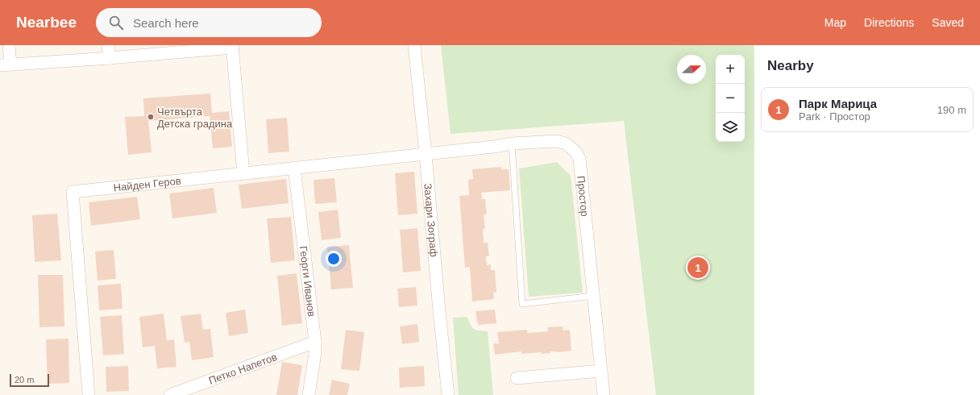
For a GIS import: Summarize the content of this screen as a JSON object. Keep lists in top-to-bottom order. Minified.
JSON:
{"streets":{"street":["Найден Геров","Простор","Захари Зограф","Георги Иванов","Петко Напетов"]},"crossings":[["Найден Геров","Простор"],["Найден Геров","Захари Зограф"],["Найден Геров","Георги Иванов"],["Простор","Захари Зограф"],["Георги Иванов","Петко Напетов"]],"places":["Четвърта Детска градина"],"scale_bar":"20 m","north":"right","page":{"header":"Nearbee","search":"Search here","nav":["Map","Directions","Saved"],"heading":"Nearby","map_buttons":["+","−"],"list":[{"mark":"1","name":"Парк Марица","note":"Park · Простор","value":"190 m"}],"pins":"1","scale":"20 m"}}
